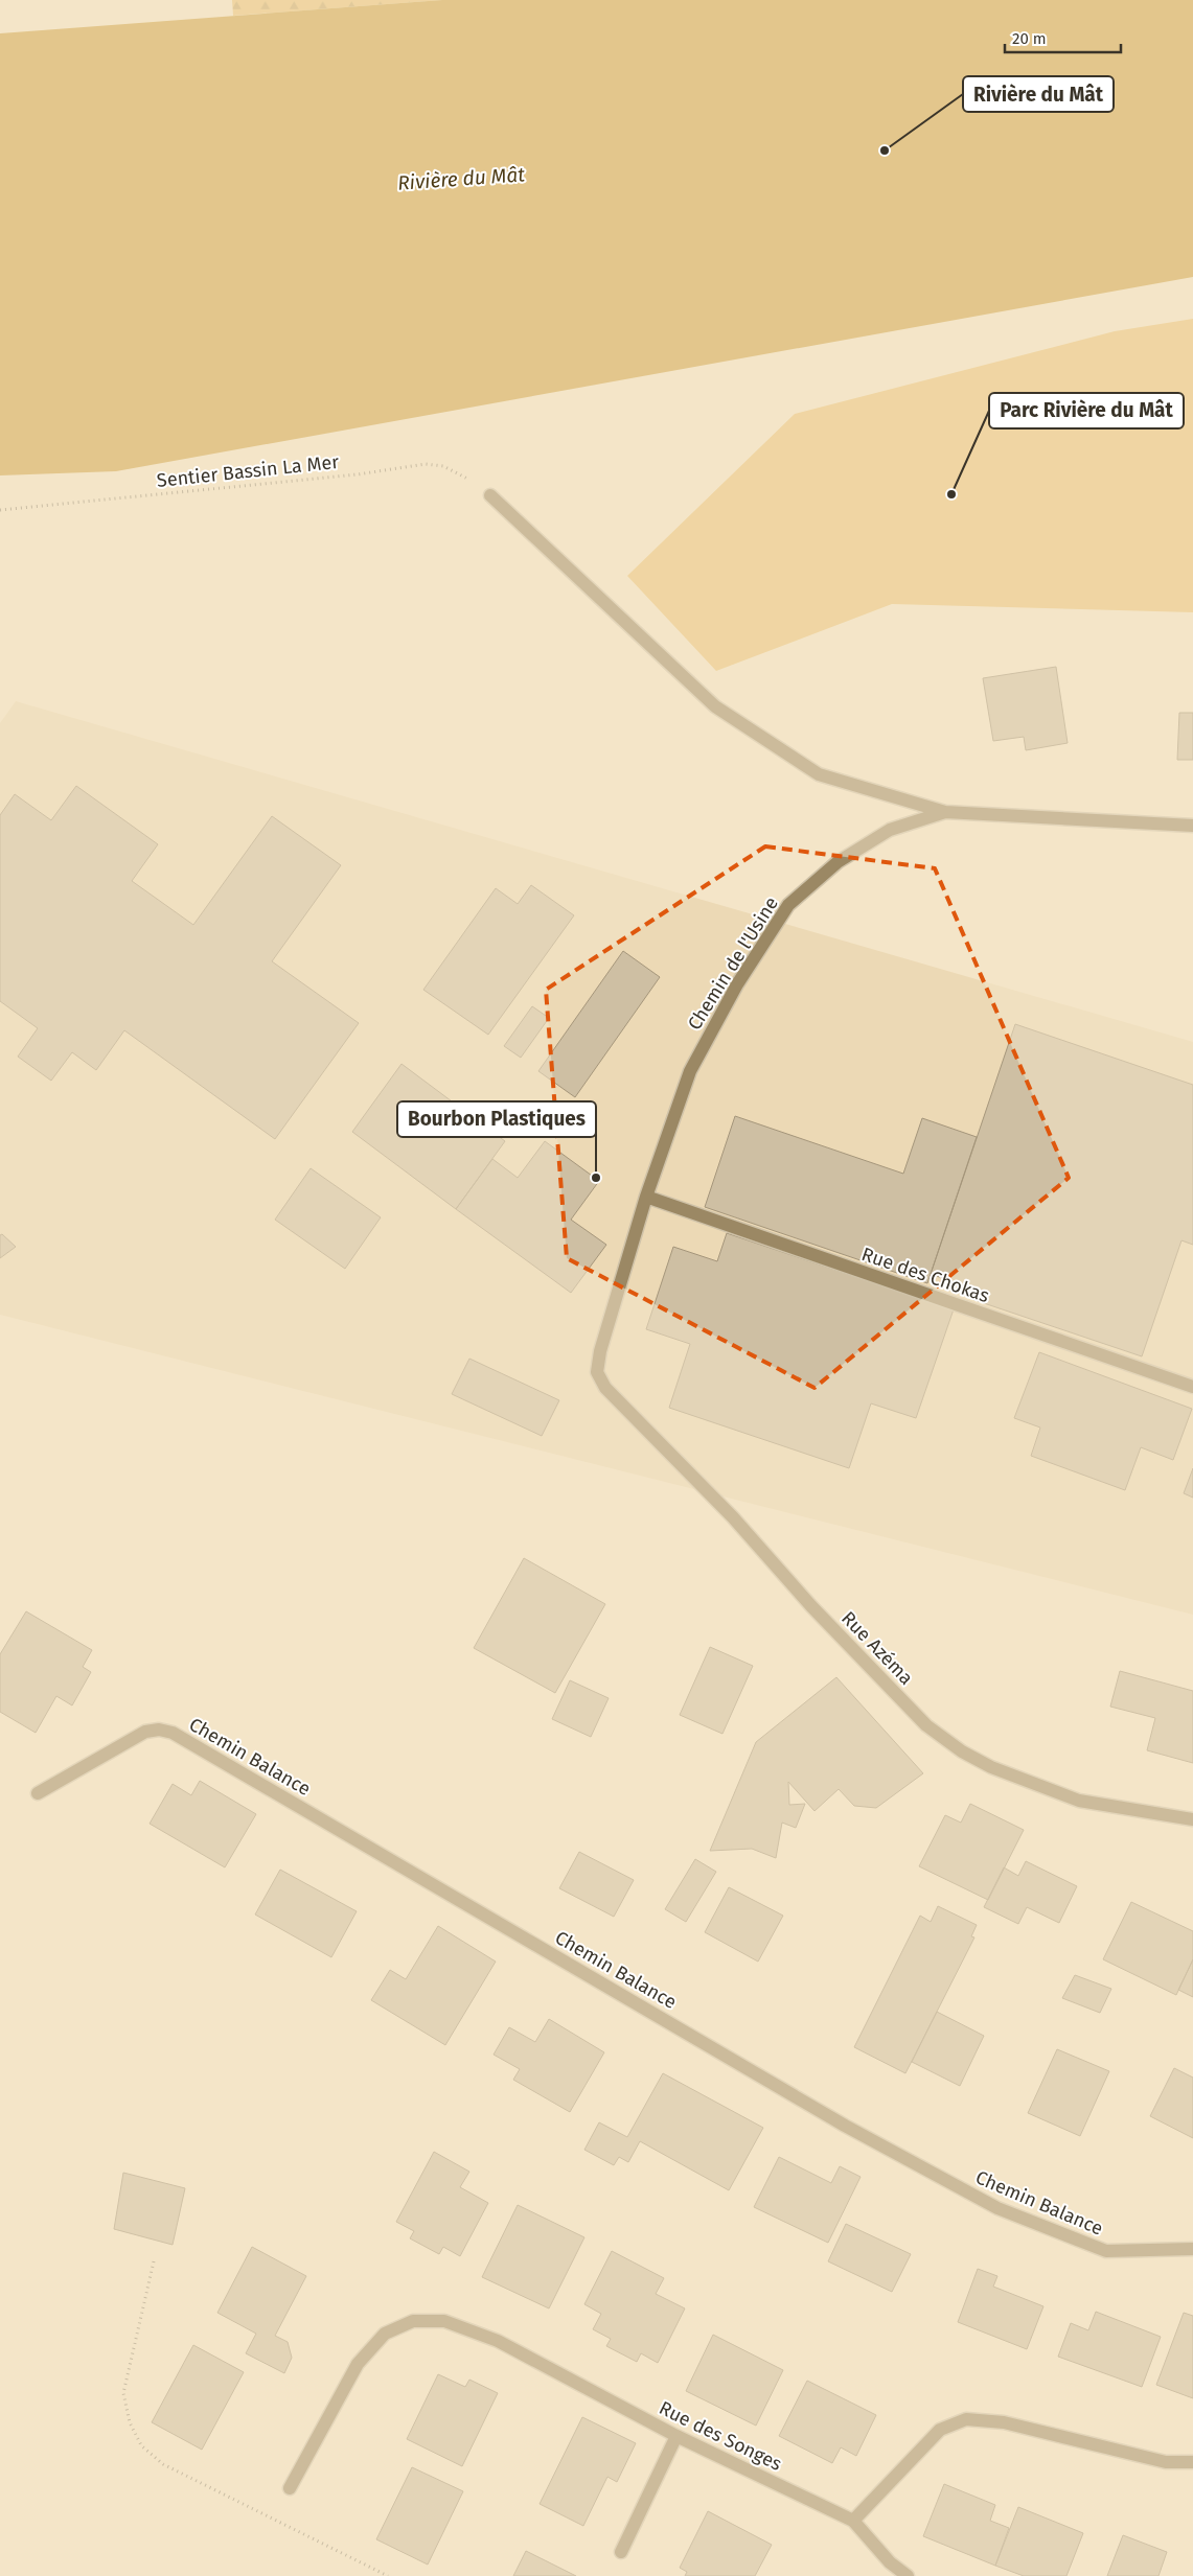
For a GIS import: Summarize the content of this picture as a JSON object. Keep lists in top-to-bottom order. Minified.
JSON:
{"streets":{"street":["Chemin de l'Usine","Rue des Chokas","Rue Azéma","Chemin Balance","Rue des Songes"],"path":["Sentier Bassin La Mer"]},"crossings":[["Chemin de l'Usine","Rue des Chokas"],["Chemin de l'Usine","Rue Azéma"]],"water":["Rivière du Mât"],"places":["Rivière du Mât","Parc Rivière du Mât","Bourbon Plastiques"],"scale_bar":"20 m"}
